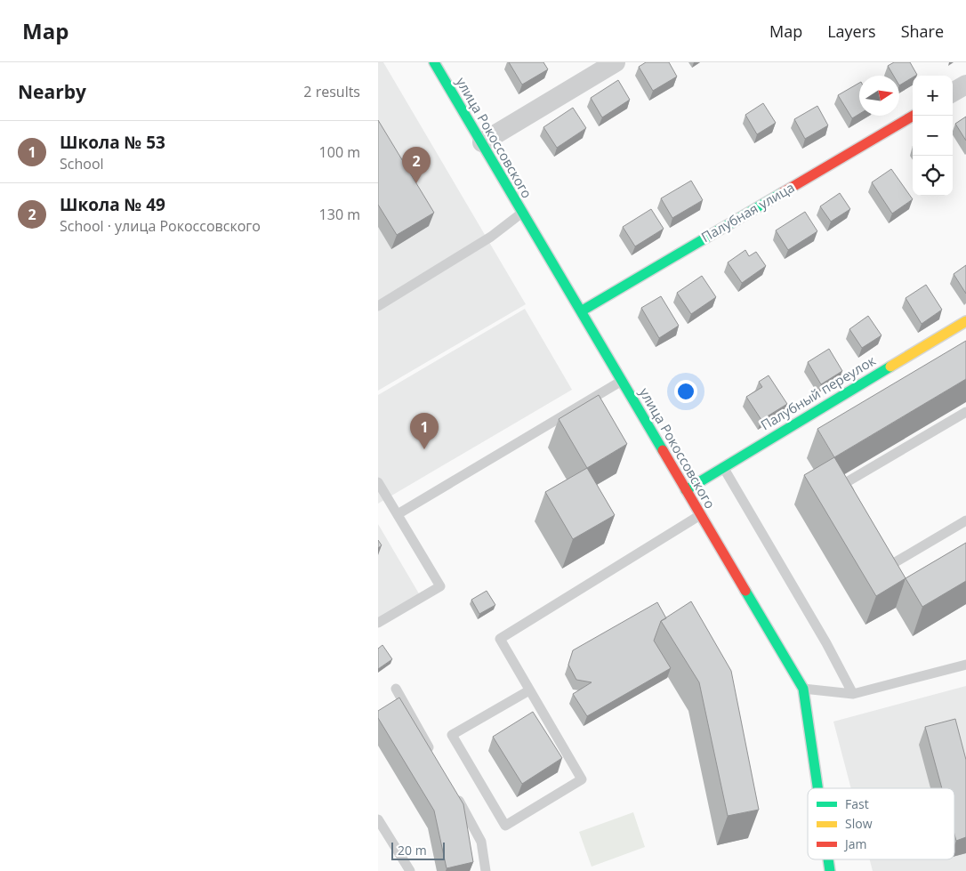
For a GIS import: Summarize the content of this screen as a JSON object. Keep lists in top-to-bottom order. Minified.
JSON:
{"streets":{"street":["улица Рокоссовского","Палубная улица","Палубный переулок"]},"crossings":[["улица Рокоссовского","Палубная улица"],["улица Рокоссовского","Палубный переулок"]],"legend":["Fast","Slow","Jam"],"scale_bar":"20 m","north":"right","page":{"header":"Map","nav":["Map","Layers","Share"],"heading":["Nearby","2 results"],"map_buttons":["+","−"],"list":[{"mark":"1","name":"Школа № 53","note":"School","value":"100 m"},{"mark":"2","name":"Школа № 49","note":"School · улица Рокоссовского","value":"130 m"}],"pins":["2","1"],"scale":"20 m"}}
